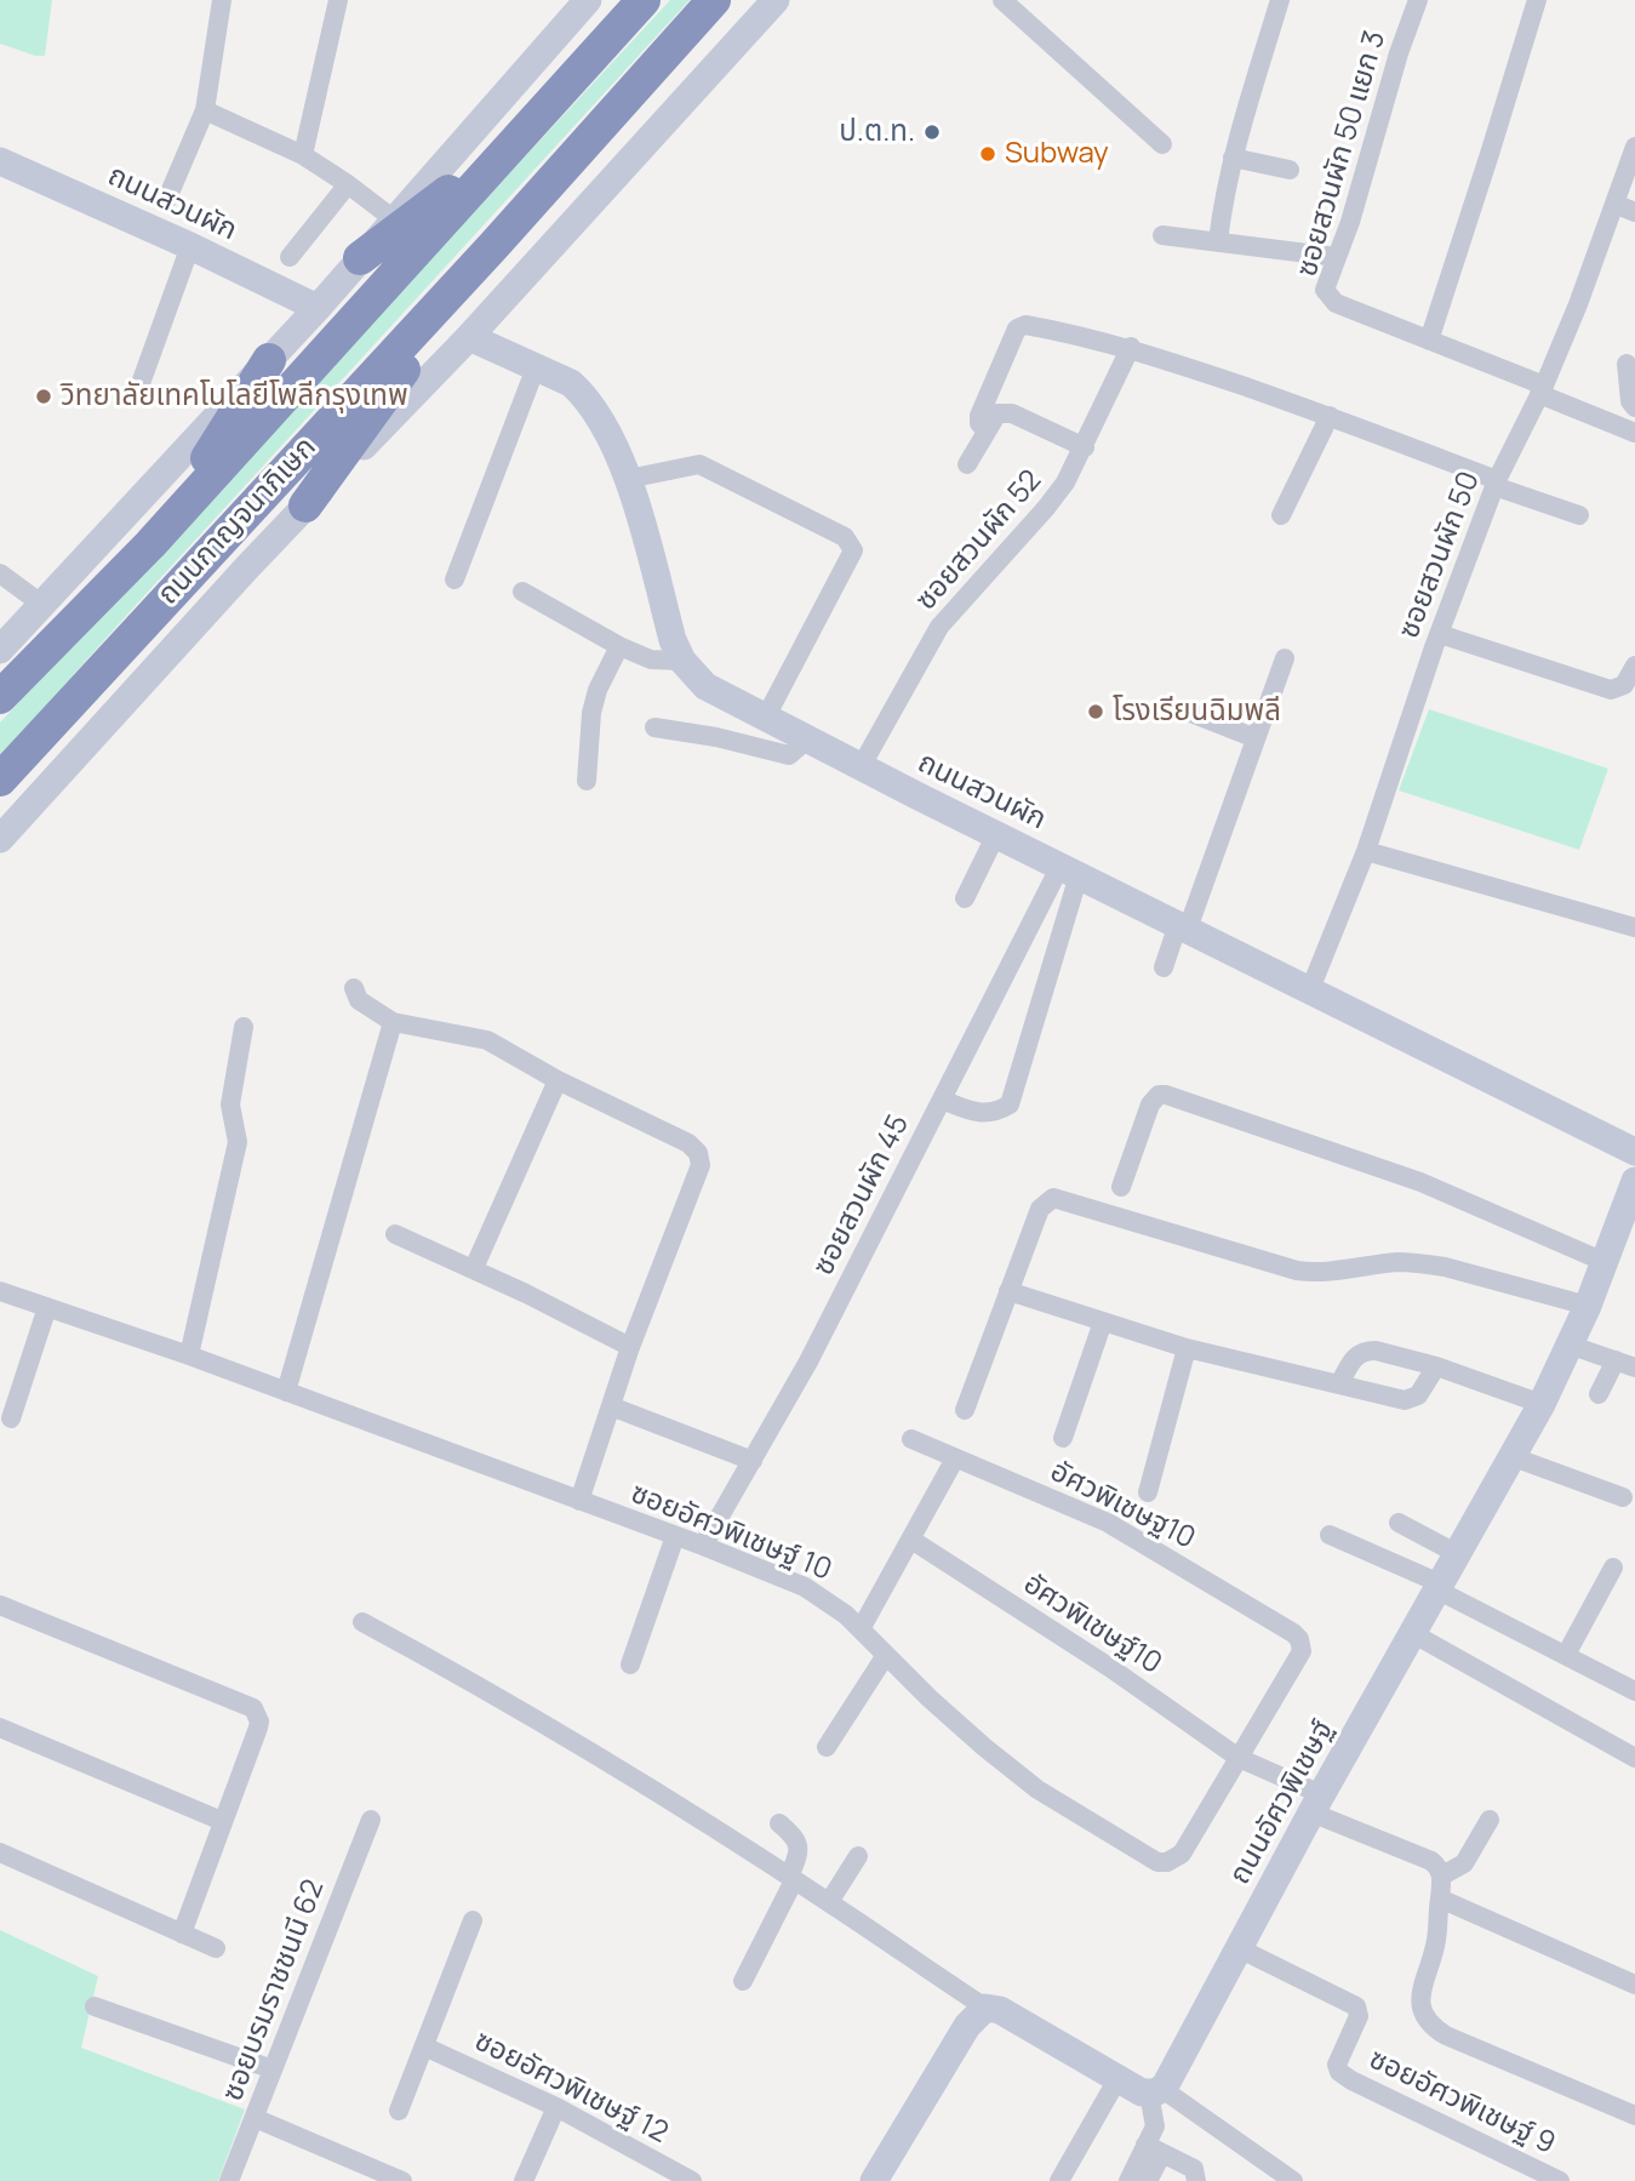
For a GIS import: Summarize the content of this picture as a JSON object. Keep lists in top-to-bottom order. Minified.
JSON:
{"streets":{"highway":["ถนนกาญจนาภิเษก"],"street":["ซอยสวนผัก 50 แยก 3","ถนนสวนผัก","ซอยสวนผัก 52","ซอยสวนผัก 50","ซอยสวนผัก 45","อัศวพิเชษฐ10","ซอยอัศวพิเชษฐ์ 10","อัศวพิเชษฐ์10","ถนนอัศวพิเชษฐ์","ซอยบรมราชชนนี 62","ซอยอัศวพิเชษฐ์ 12","ซอยอัศวพิเชษฐ์ 9"]},"crossings":[["ซอยสวนผัก 50 แยก 3","ซอยสวนผัก 50"],["ถนนสวนผัก","ซอยสวนผัก 52"],["ถนนสวนผัก","ซอยสวนผัก 50"],["ถนนสวนผัก","ซอยสวนผัก 45"],["ซอยสวนผัก 45","ซอยอัศวพิเชษฐ์ 10"],["อัศวพิเชษฐ10","ซอยอัศวพิเชษฐ์ 10"],["อัศวพิเชษฐ10","อัศวพิเชษฐ์10"],["ซอยอัศวพิเชษฐ์ 10","อัศวพิเชษฐ์10"],["ถนนอัศวพิเชษฐ์","ซอยอัศวพิเชษฐ์ 9"]],"places":["ป.ต.ท.","Subway","วิทยาลัยเทคโนโลยีโพลีกรุงเทพ","โรงเรียนฉิมพลี"]}
